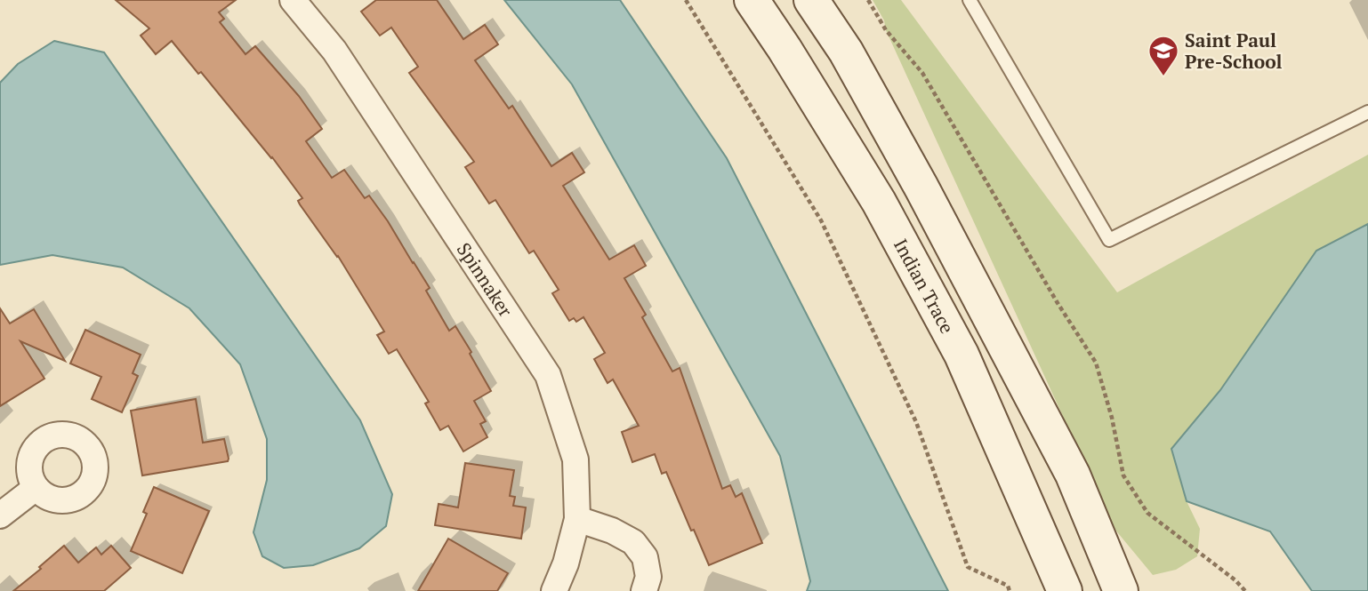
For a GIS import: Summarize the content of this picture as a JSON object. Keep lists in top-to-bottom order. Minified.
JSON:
{"streets":{"main road":["Indian Trace"],"street":["Spinnaker"]},"places":{"school or university":["Saint Paul Pre-School"]}}
